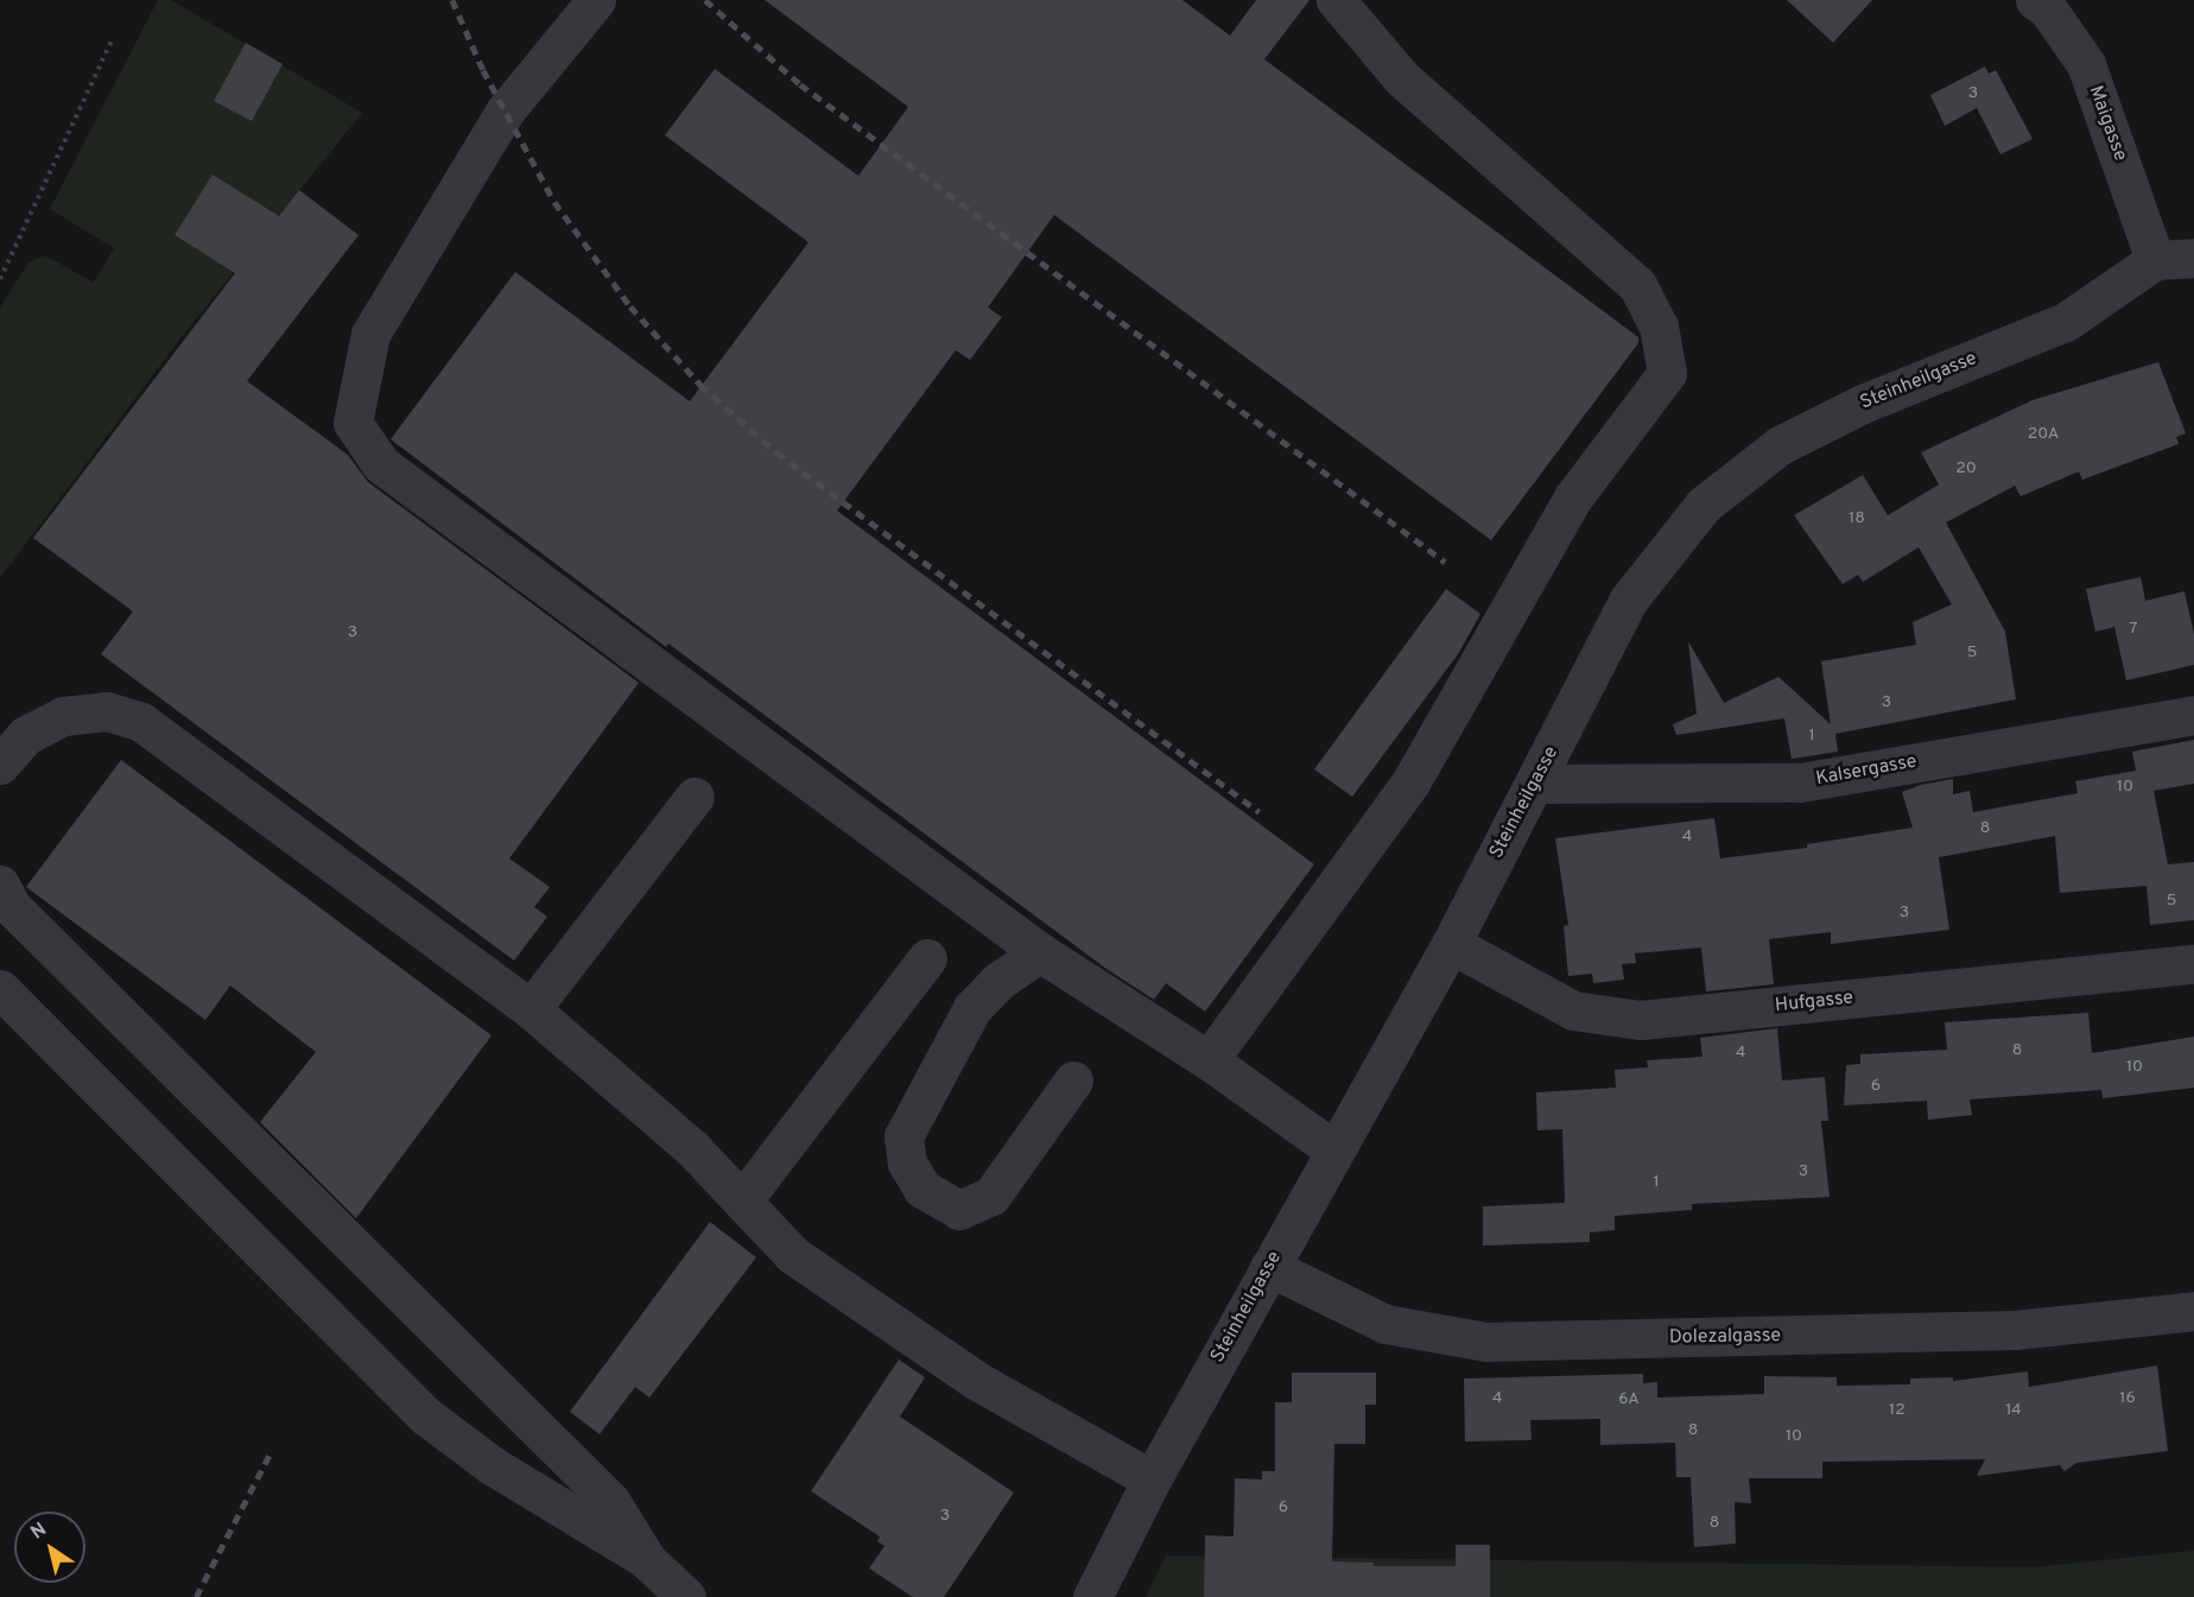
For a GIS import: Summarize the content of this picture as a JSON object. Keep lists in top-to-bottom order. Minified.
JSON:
{"streets":{"street":["Maigasse","Steinheilgasse","Kalsergasse","Hufgasse","Dolezalgasse"]},"crossings":[["Maigasse","Steinheilgasse"],["Steinheilgasse","Kalsergasse"],["Steinheilgasse","Hufgasse"],["Steinheilgasse","Dolezalgasse"]],"house_numbers":["3","20A","20","18","7","3","5","3","1","10","8","4","5","3","8","4","10","6","3","1","4","16","6A","12","14","8","10","6","3","8"],"north":"top left"}
